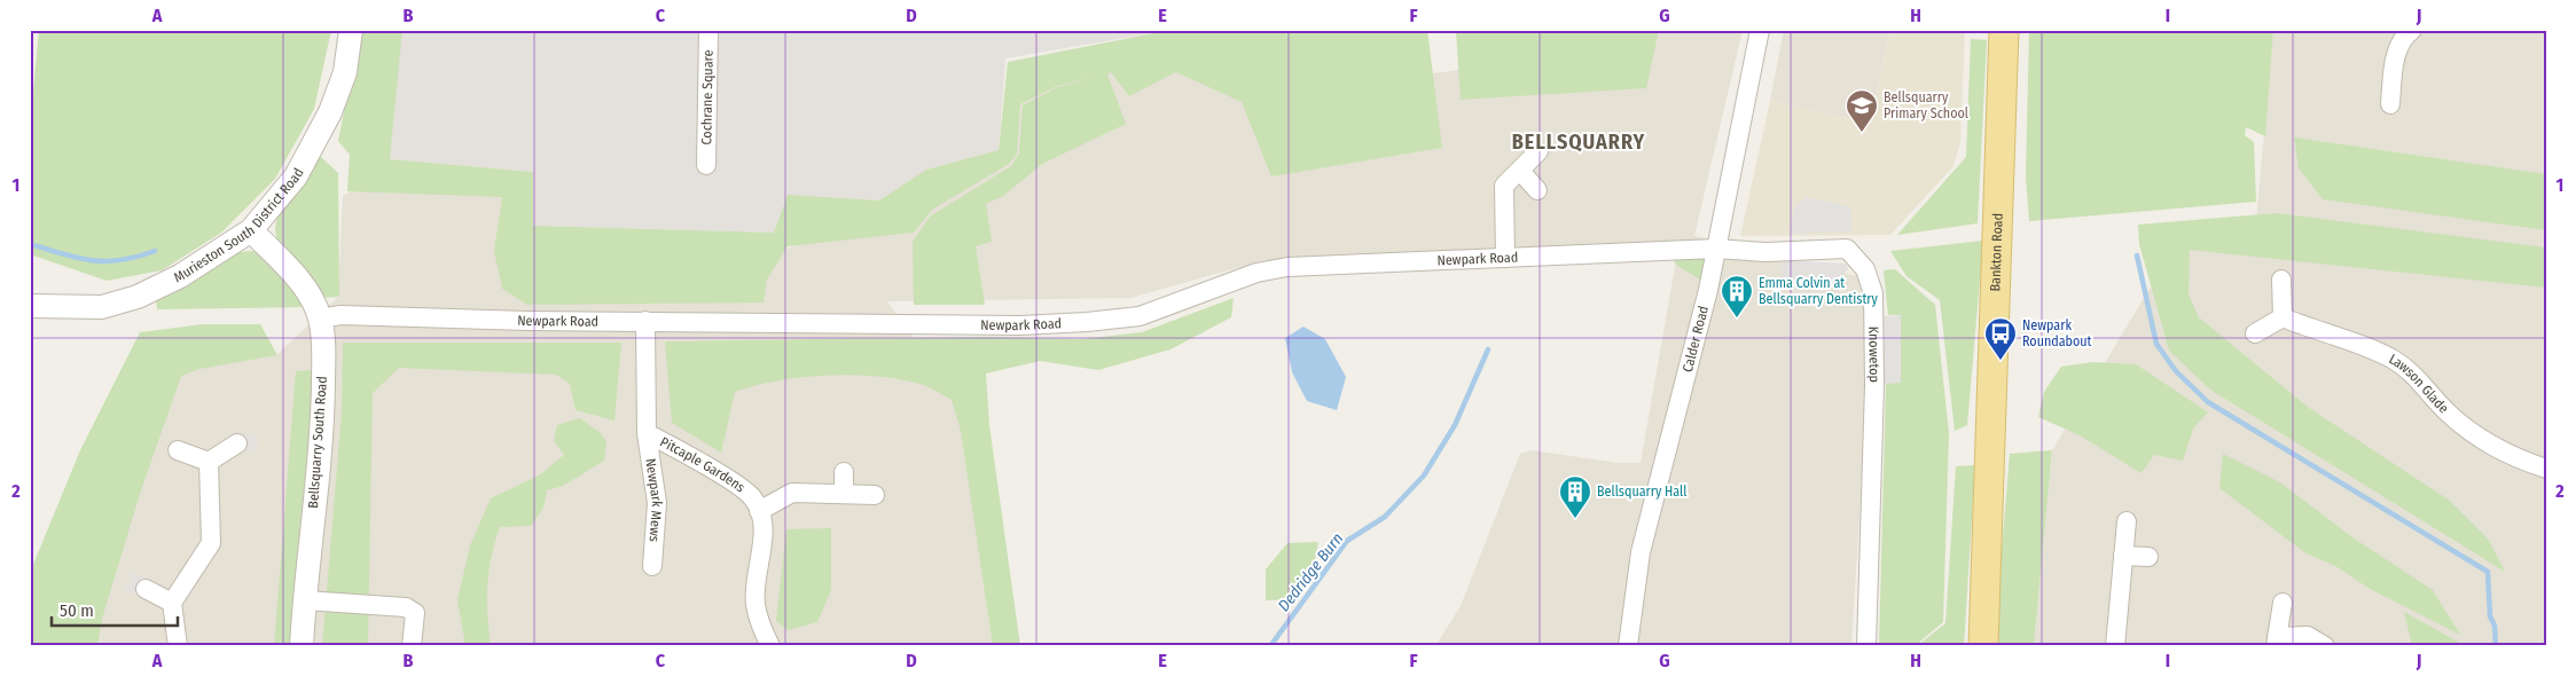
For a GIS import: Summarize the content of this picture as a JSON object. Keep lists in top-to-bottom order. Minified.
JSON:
{"streets":{"main road":["Bankton Road"],"street":["Cochrane Square","Murieston South District Road","Newpark Road","Calder Road","Knowetop","Lawson Glade","Bellsquarry South Road","Pitcaple Gardens","Newpark Mews"]},"crossings":[["Murieston South District Road","Bellsquarry South Road"],["Newpark Road","Calder Road"],["Newpark Road","Knowetop"],["Newpark Road","Bellsquarry South Road"],["Newpark Road","Pitcaple Gardens"],["Calder Road","Knowetop"],["Pitcaple Gardens","Newpark Mews"]],"districts":["BELLSQUARRY"],"water":["Dedridge Burn"],"places":{"school or university":["Bellsquarry Primary School"],"building":["Emma Colvin at Bellsquarry Dentistry","Bellsquarry Hall"],"bus stop":["Newpark Roundabout"]},"scale_bar":"50 m","grid":{"columns":["A","B","C","D","E","F","G","H","I","J"],"rows":["1","2"]}}
